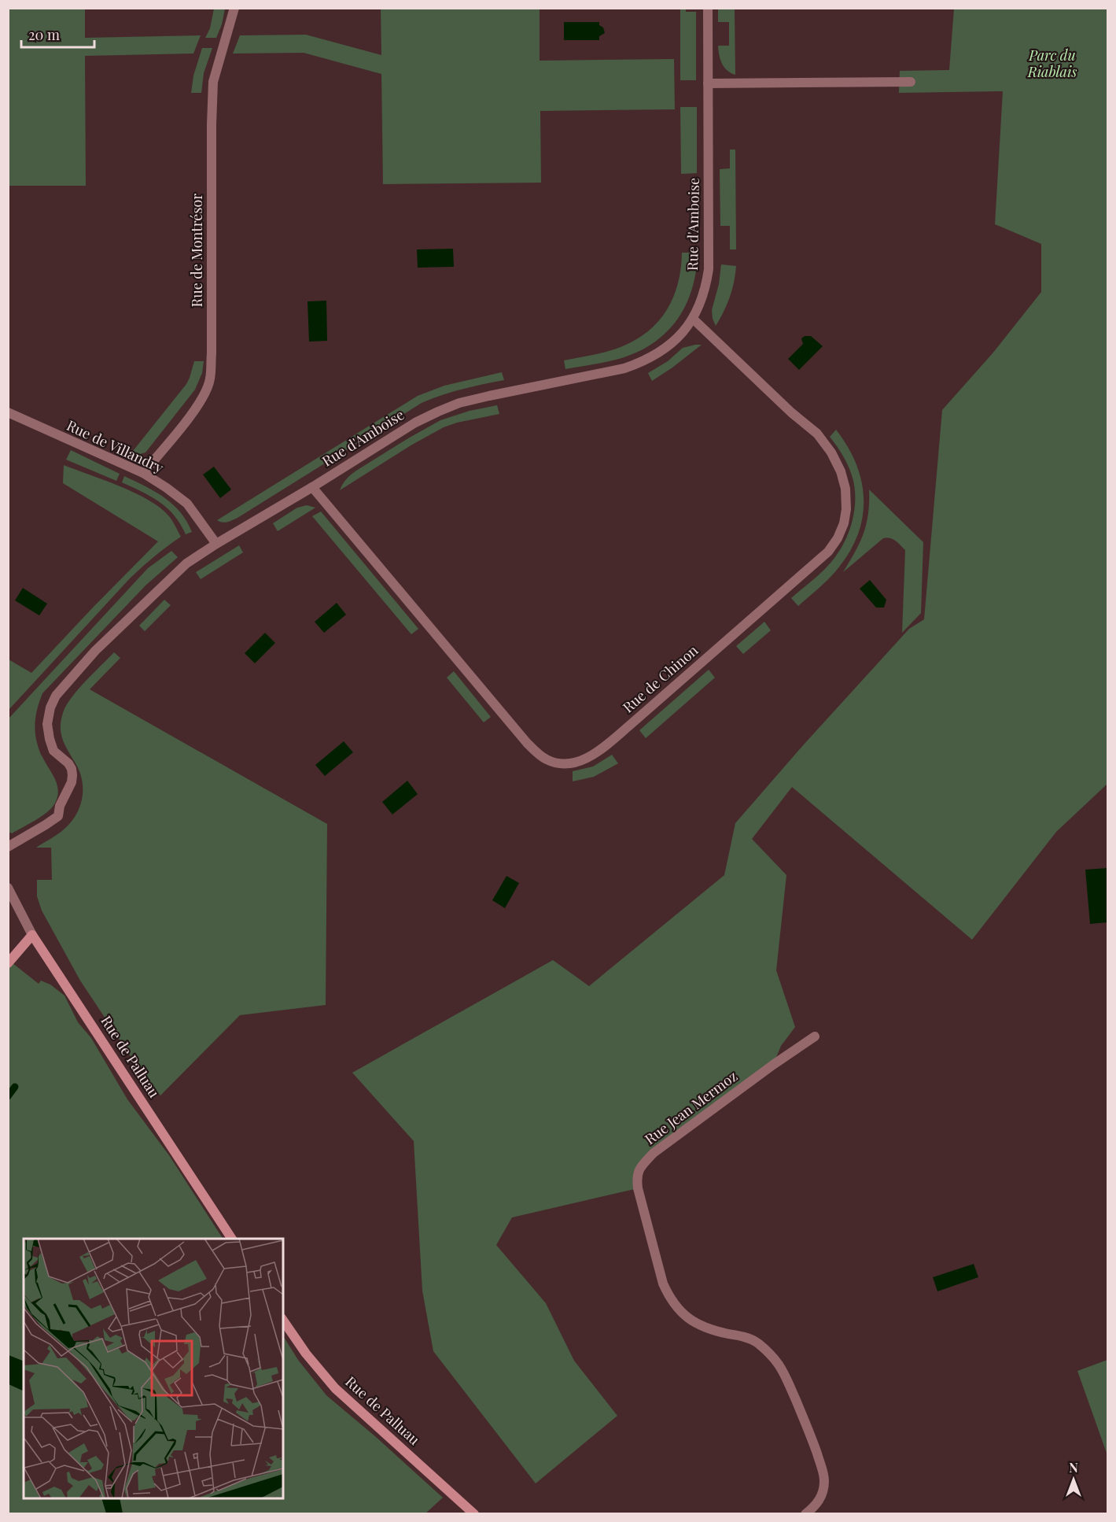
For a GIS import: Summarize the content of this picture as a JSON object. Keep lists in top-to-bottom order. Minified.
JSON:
{"streets":{"street":["Rue d'Amboise","Rue de Montrésor","Rue de Villandry","Rue de Chinon","Rue de Palluau","Rue Jean Mermoz"]},"crossings":[["Rue d'Amboise","Rue de Villandry"],["Rue d'Amboise","Rue de Chinon"],["Rue de Montrésor","Rue de Villandry"]],"parks":["Parc du Riablais"],"scale_bar":"20 m","north":"top"}
